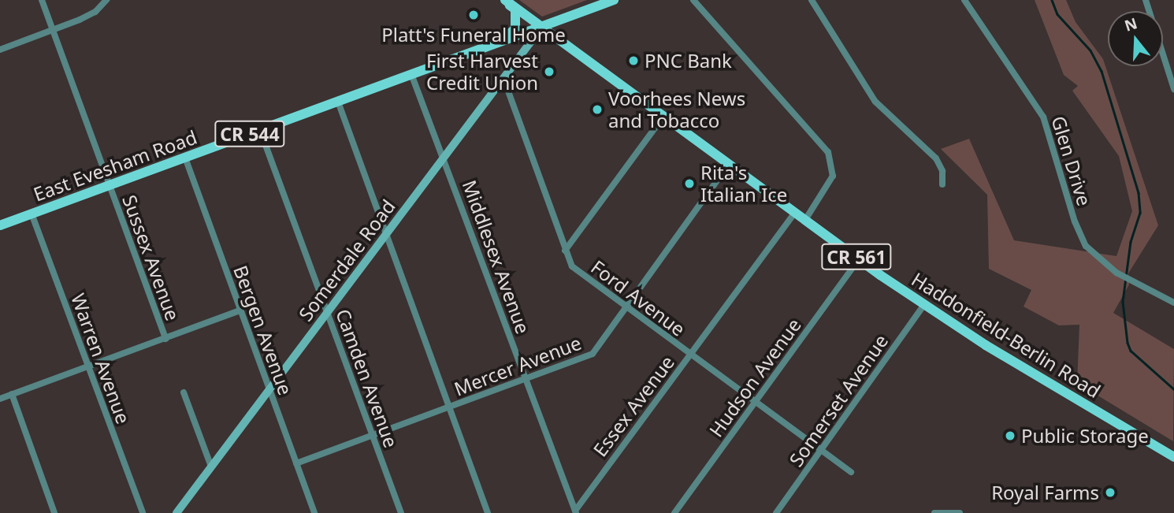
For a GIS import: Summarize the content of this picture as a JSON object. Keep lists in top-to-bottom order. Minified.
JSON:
{"streets":{"main road":["CR 544","East Evesham Road","CR 561","Somerdale Road","Haddonfield-Berlin Road"],"street":["Glen Drive","Middlesex Avenue","Sussex Avenue","Ford Avenue","Bergen Avenue","Warren Avenue","Mercer Avenue","Hudson Avenue","Camden Avenue","Somerset Avenue","Essex Avenue"]},"crossings":[["East Evesham Road","Middlesex Avenue"],["East Evesham Road","Sussex Avenue"],["East Evesham Road","Somerdale Road"],["East Evesham Road","Bergen Avenue"],["East Evesham Road","Haddonfield-Berlin Road"],["East Evesham Road","Warren Avenue"],["East Evesham Road","Camden Avenue"],["Middlesex Avenue","Somerdale Road"],["Middlesex Avenue","Mercer Avenue"],["Middlesex Avenue","Essex Avenue"],["Somerdale Road","Ford Avenue"],["Somerdale Road","Bergen Avenue"],["Somerdale Road","Haddonfield-Berlin Road"],["Somerdale Road","Camden Avenue"],["Ford Avenue","Mercer Avenue"],["Ford Avenue","Hudson Avenue"],["Ford Avenue","Somerset Avenue"],["Ford Avenue","Essex Avenue"],["Bergen Avenue","Mercer Avenue"],["Haddonfield-Berlin Road","Mercer Avenue"],["Haddonfield-Berlin Road","Hudson Avenue"],["Haddonfield-Berlin Road","Somerset Avenue"],["Haddonfield-Berlin Road","Essex Avenue"],["Mercer Avenue","Camden Avenue"]],"places":["Platt's Funeral Home","PNC Bank","First Harvest Credit Union","Voorhees News and Tobacco","Rita's Italian Ice","Public Storage","Royal Farms"],"north":"top"}
